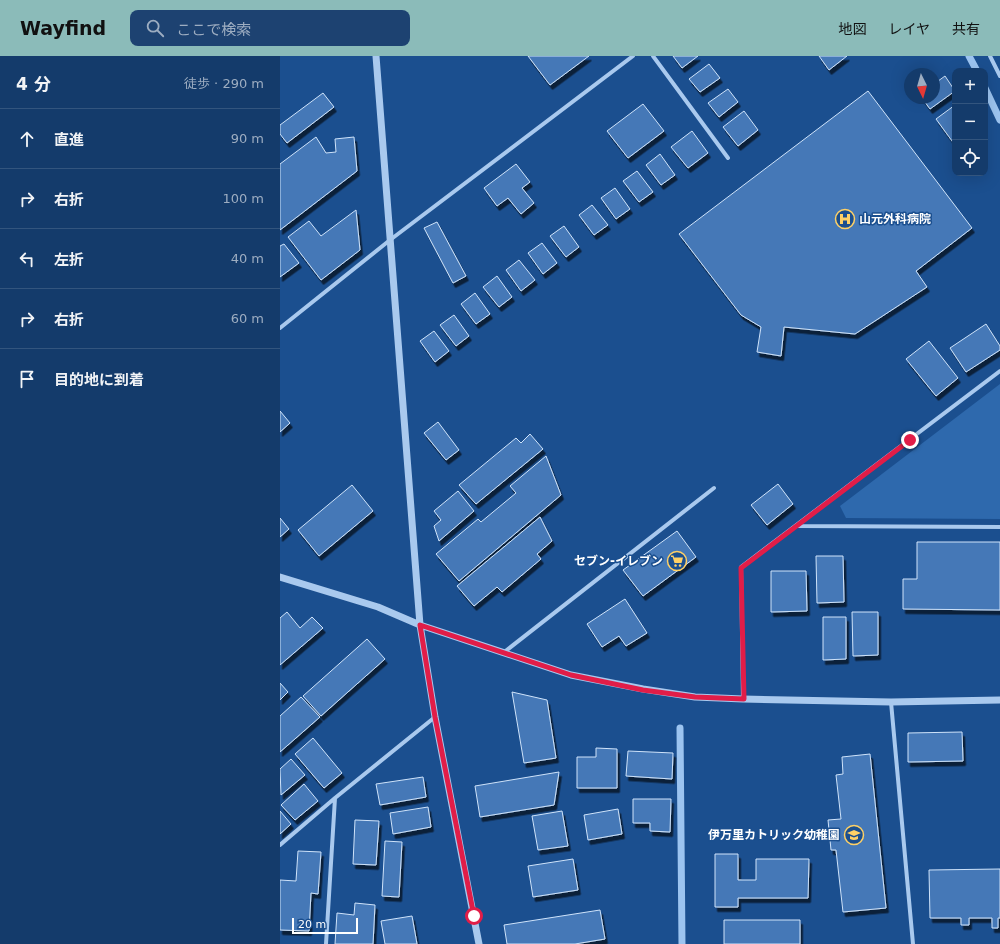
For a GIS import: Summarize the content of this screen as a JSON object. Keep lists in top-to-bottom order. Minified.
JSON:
{"places":{"hospital":["山元外科病院"],"supermarket":["セブン-イレブン"],"school or university":["伊万里カトリック幼稚園"]},"scale_bar":"20 m","north":"bottom","page":{"header":"Wayfind","search":"ここで検索","nav":["地図","レイヤ","共有"],"heading":["4 分","徒歩 · 290 m"],"map_buttons":["+","−"],"list":[["直進","90 m"],["右折","100 m"],["左折","40 m"],["右折","60 m"],"目的地に到着"],"scale":"20 m"}}
